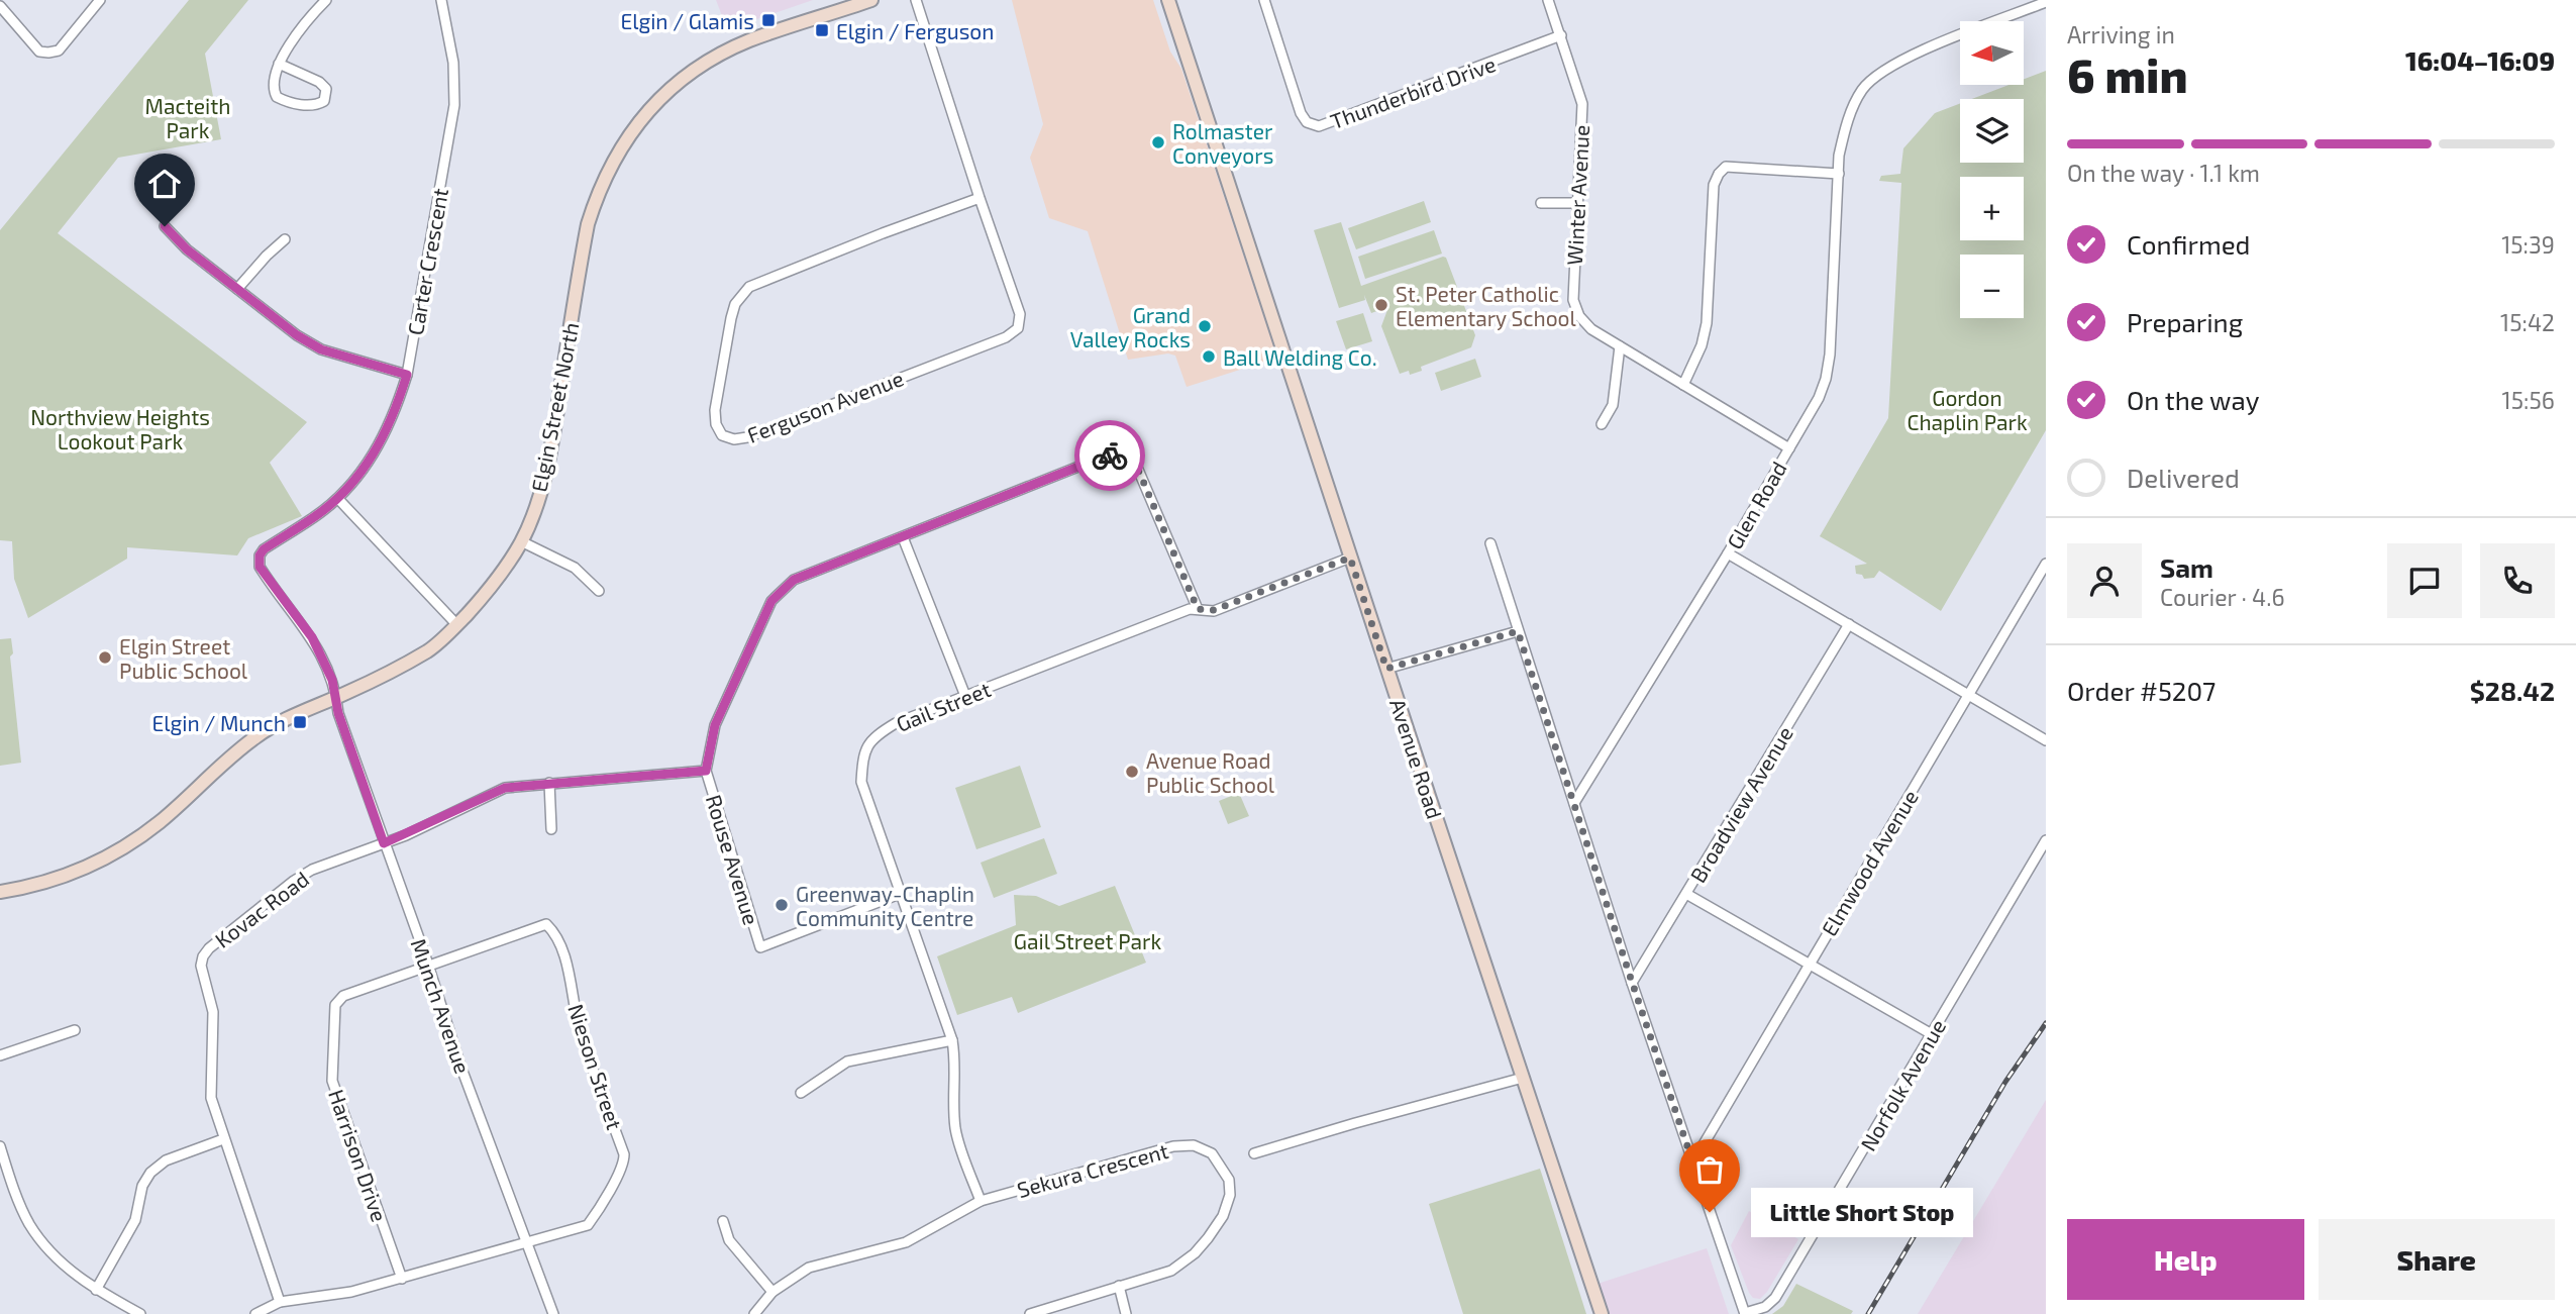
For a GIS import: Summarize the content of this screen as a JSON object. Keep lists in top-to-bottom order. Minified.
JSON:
{"streets":{"street":["Thunderbird Drive","Winter Avenue","Carter Crescent","Ferguson Avenue","Elgin Street North","Glen Road","Gail Street","Avenue Road","Broadview Avenue","Rouse Avenue","Elmwood Avenue","Kovac Road","Munch Avenue","Nieson Street","Norfolk Avenue","Harrison Drive","Sekura Crescent"]},"crossings":[["Thunderbird Drive","Winter Avenue"],["Winter Avenue","Glen Road"],["Carter Crescent","Elgin Street North"],["Carter Crescent","Munch Avenue"],["Elgin Street North","Munch Avenue"],["Gail Street","Avenue Road"],["Gail Street","Rouse Avenue"],["Gail Street","Sekura Crescent"],["Rouse Avenue","Kovac Road"],["Kovac Road","Munch Avenue"],["Munch Avenue","Nieson Street"],["Munch Avenue","Harrison Drive"],["Nieson Street","Harrison Drive"]],"parks":["Macteith Park","Gordon Chaplin Park","Northview Heights Lookout Park","Gail Street Park"],"places":{"transit":["Elgin / Glamis","Elgin / Ferguson","Elgin / Munch"],"other":["Rolmaster Conveyors","St. Peter Catholic Elementary School","Grand Valley Rocks","Ball Welding Co.","Elgin Street Public School","Avenue Road Public School","Greenway-Chaplin Community Centre","Little Short Stop"]},"north":"left","page":{"heading":["6 min","Arriving in","16:04–16:09"],"panel":["Sam","Courier · 4.6","Order #5207","$28.42"],"map_buttons":["+","−"],"bar":"On the way · 1.1 km","list":[["Confirmed","15:39"],["Preparing","15:42"],["On the way","15:56"],"Delivered"],"bubble":"Little Short Stop","buttons":["Help","Share"]}}
